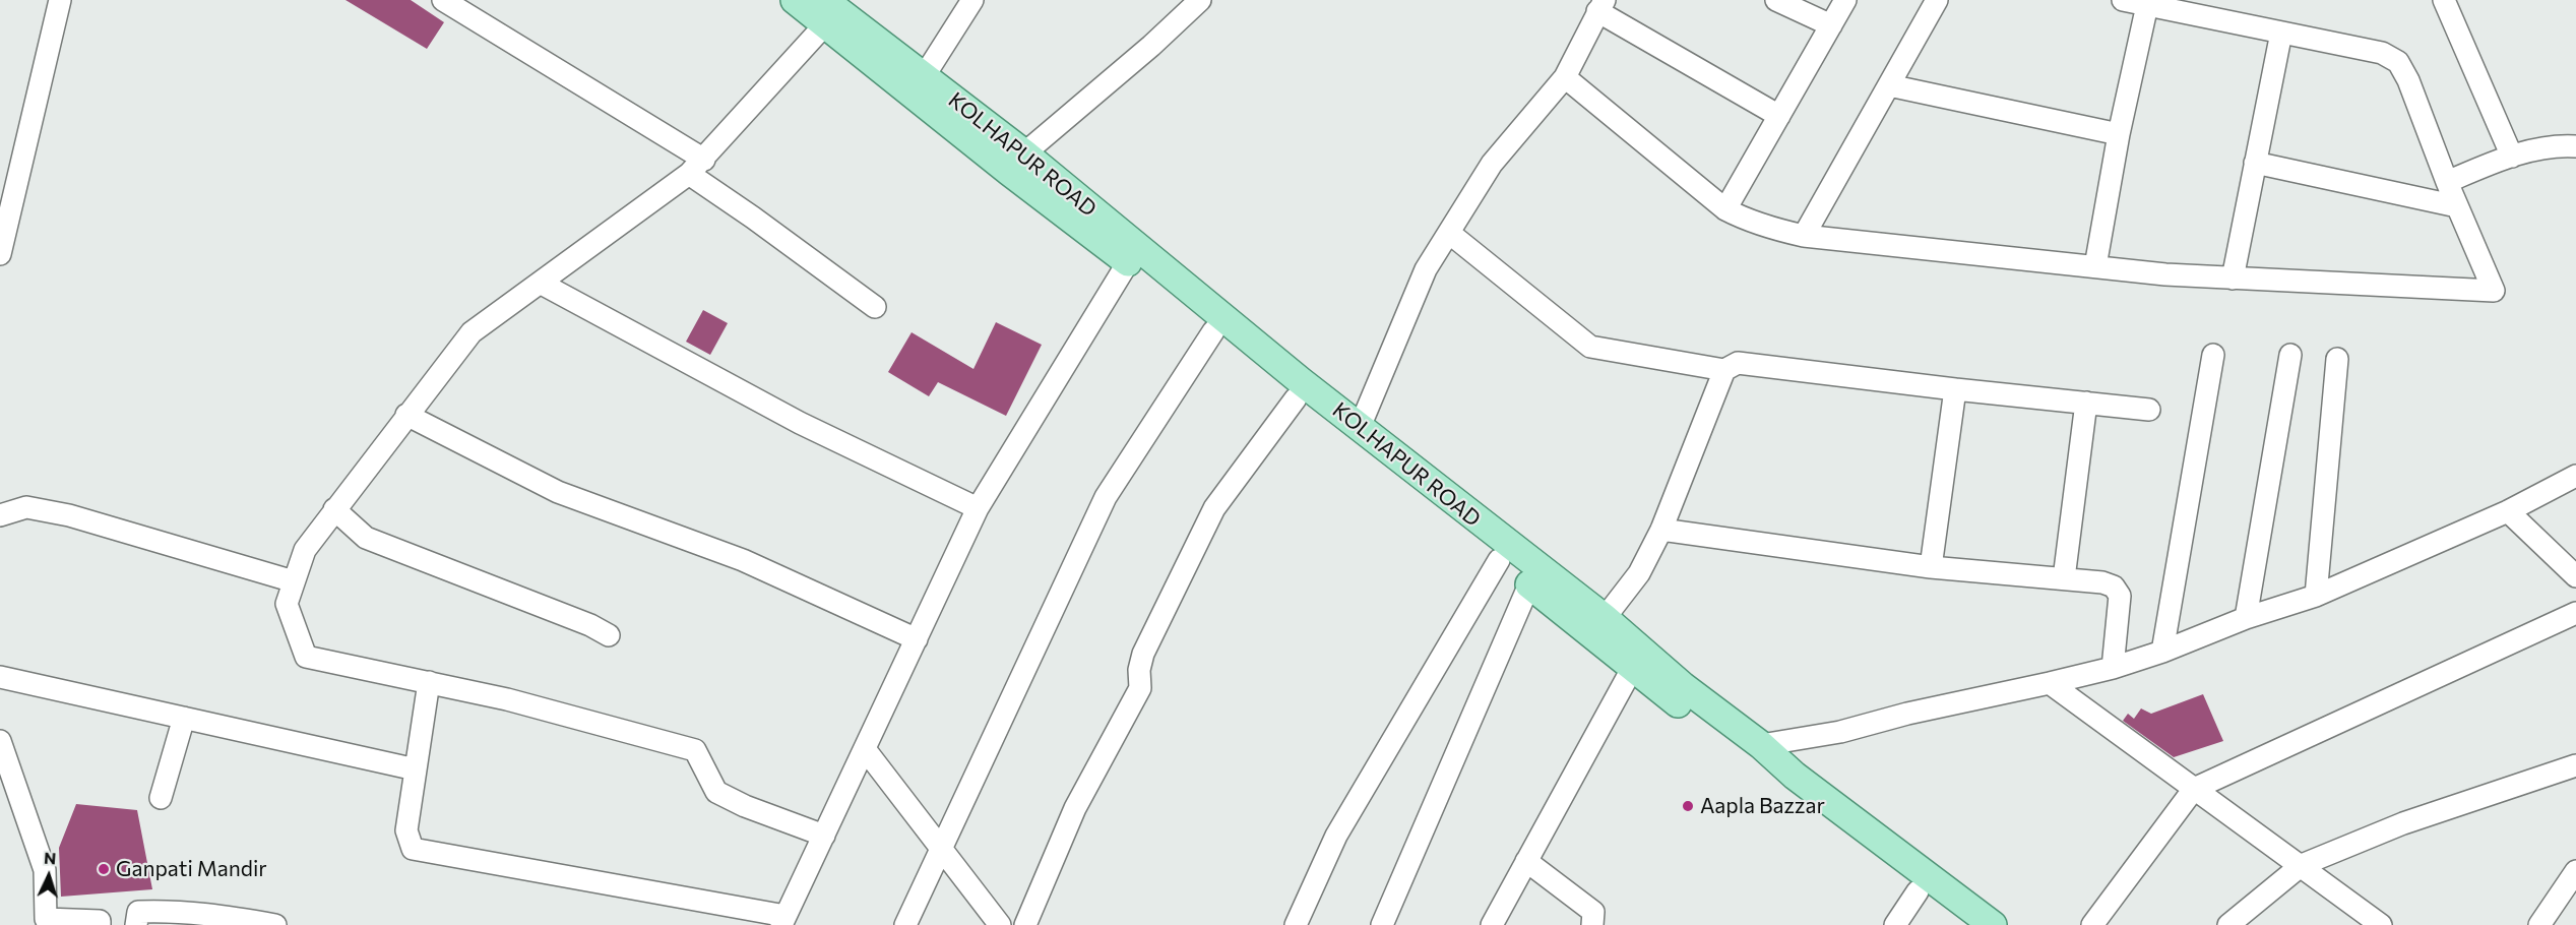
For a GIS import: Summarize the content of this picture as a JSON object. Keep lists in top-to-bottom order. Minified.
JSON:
{"streets":{"main road":["KOLHAPUR ROAD"]},"places":["Aapla Bazzar","Ganpati Mandir"],"north":"top"}
